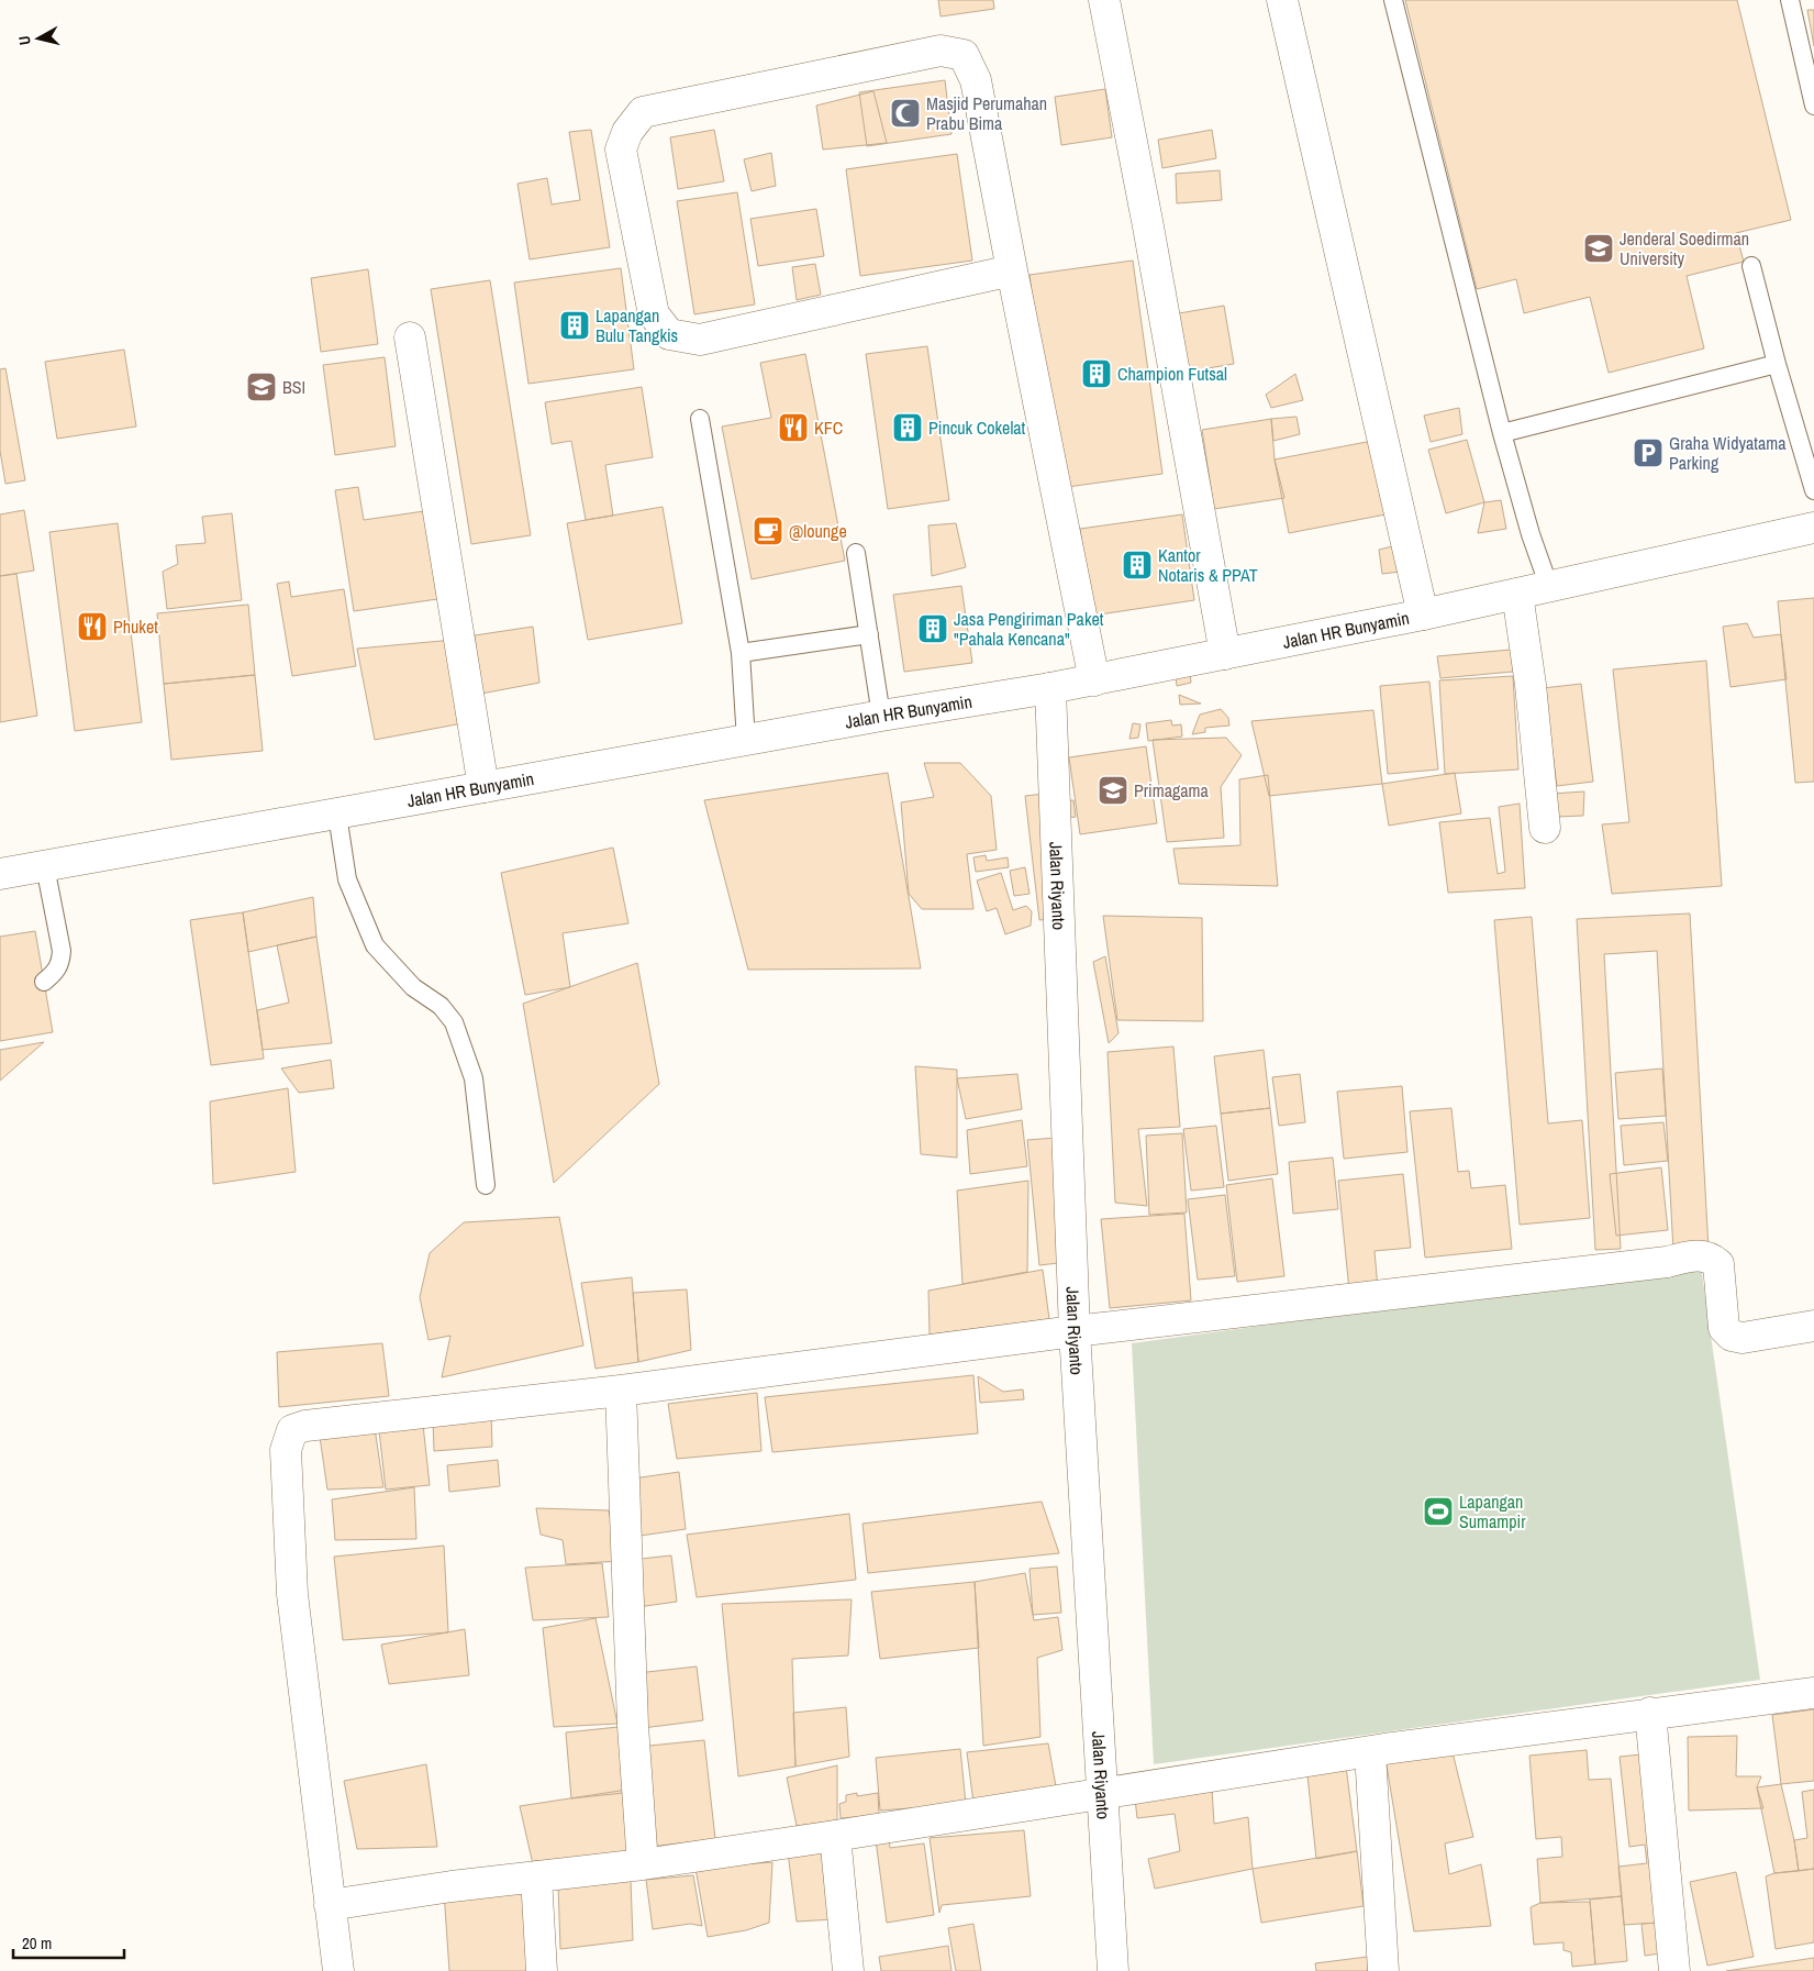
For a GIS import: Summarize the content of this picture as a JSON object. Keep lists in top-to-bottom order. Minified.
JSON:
{"streets":{"street":["Jalan HR Bunyamin","Jalan Riyanto"]},"crossings":[["Jalan HR Bunyamin","Jalan Riyanto"]],"places":{"mosque":["Masjid Perumahan Prabu Bima"],"school or university":["Jenderal Soedirman University","BSI","Primagama"],"building":["Lapangan Bulu Tangkis","Champion Futsal","Pincuk Cokelat","Kantor Notaris & PPAT","Jasa Pengiriman Paket \"Pahala Kencana\""],"restaurant":["KFC","Phuket"],"parking":["Graha Widyatama Parking"],"cafe":["@lounge"],"sports":["Lapangan Sumampir"]},"scale_bar":"20 m","north":"left"}
